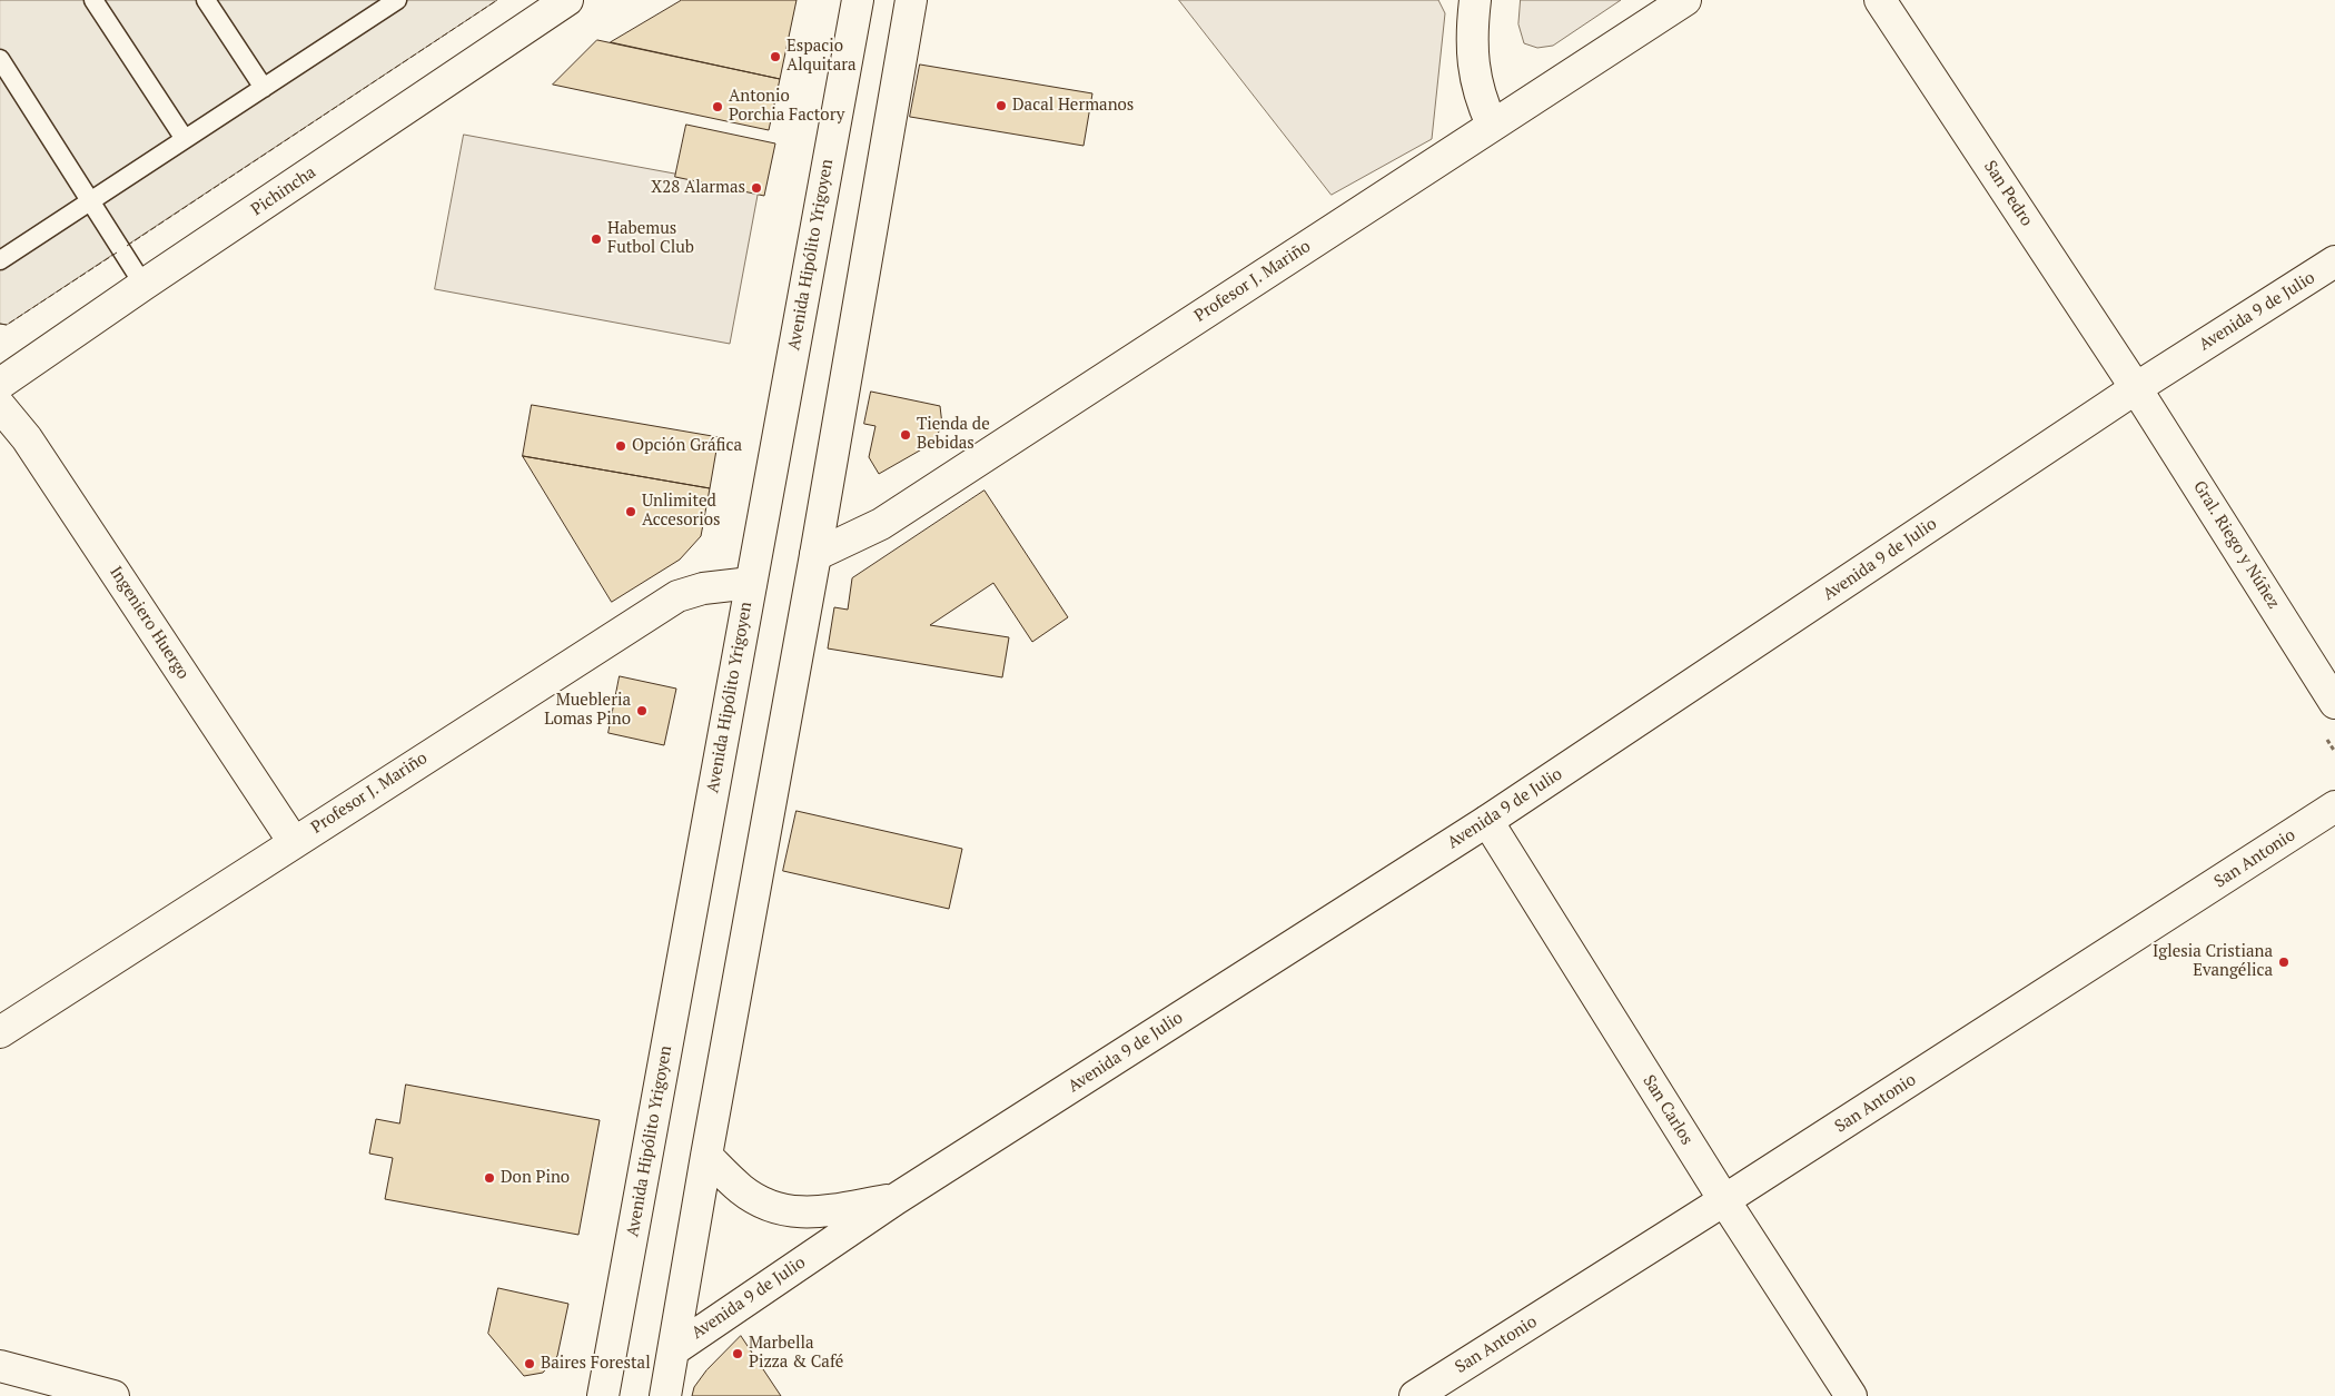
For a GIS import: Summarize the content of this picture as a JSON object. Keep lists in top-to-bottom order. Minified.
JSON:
{"streets":{"street":["Pichincha","San Pedro","Avenida Hipólito Yrigoyen","Profesor J. Mariño","Avenida 9 de Julio","Gral. Riego y Núñez","Ingeniero Huergo","San Antonio","San Carlos"]},"crossings":[["San Pedro","Avenida 9 de Julio"],["San Pedro","Gral. Riego y Núñez"],["Avenida Hipólito Yrigoyen","Profesor J. Mariño"],["Profesor J. Mariño","Ingeniero Huergo"],["Avenida 9 de Julio","Gral. Riego y Núñez"],["Avenida 9 de Julio","San Carlos"],["San Antonio","San Carlos"]],"places":["Espacio Alquitara","Dacal Hermanos","Antonio Porchia Factory","X28 Alarmas","Habemus Futbol Club","Tienda de Bebidas","Opción Gráfica","Unlimited Accesorios","Muebleria Lomas Pino","Iglesia Cristiana Evangélica","Don Pino","Marbella Pizza & Café","Baires Forestal"]}
